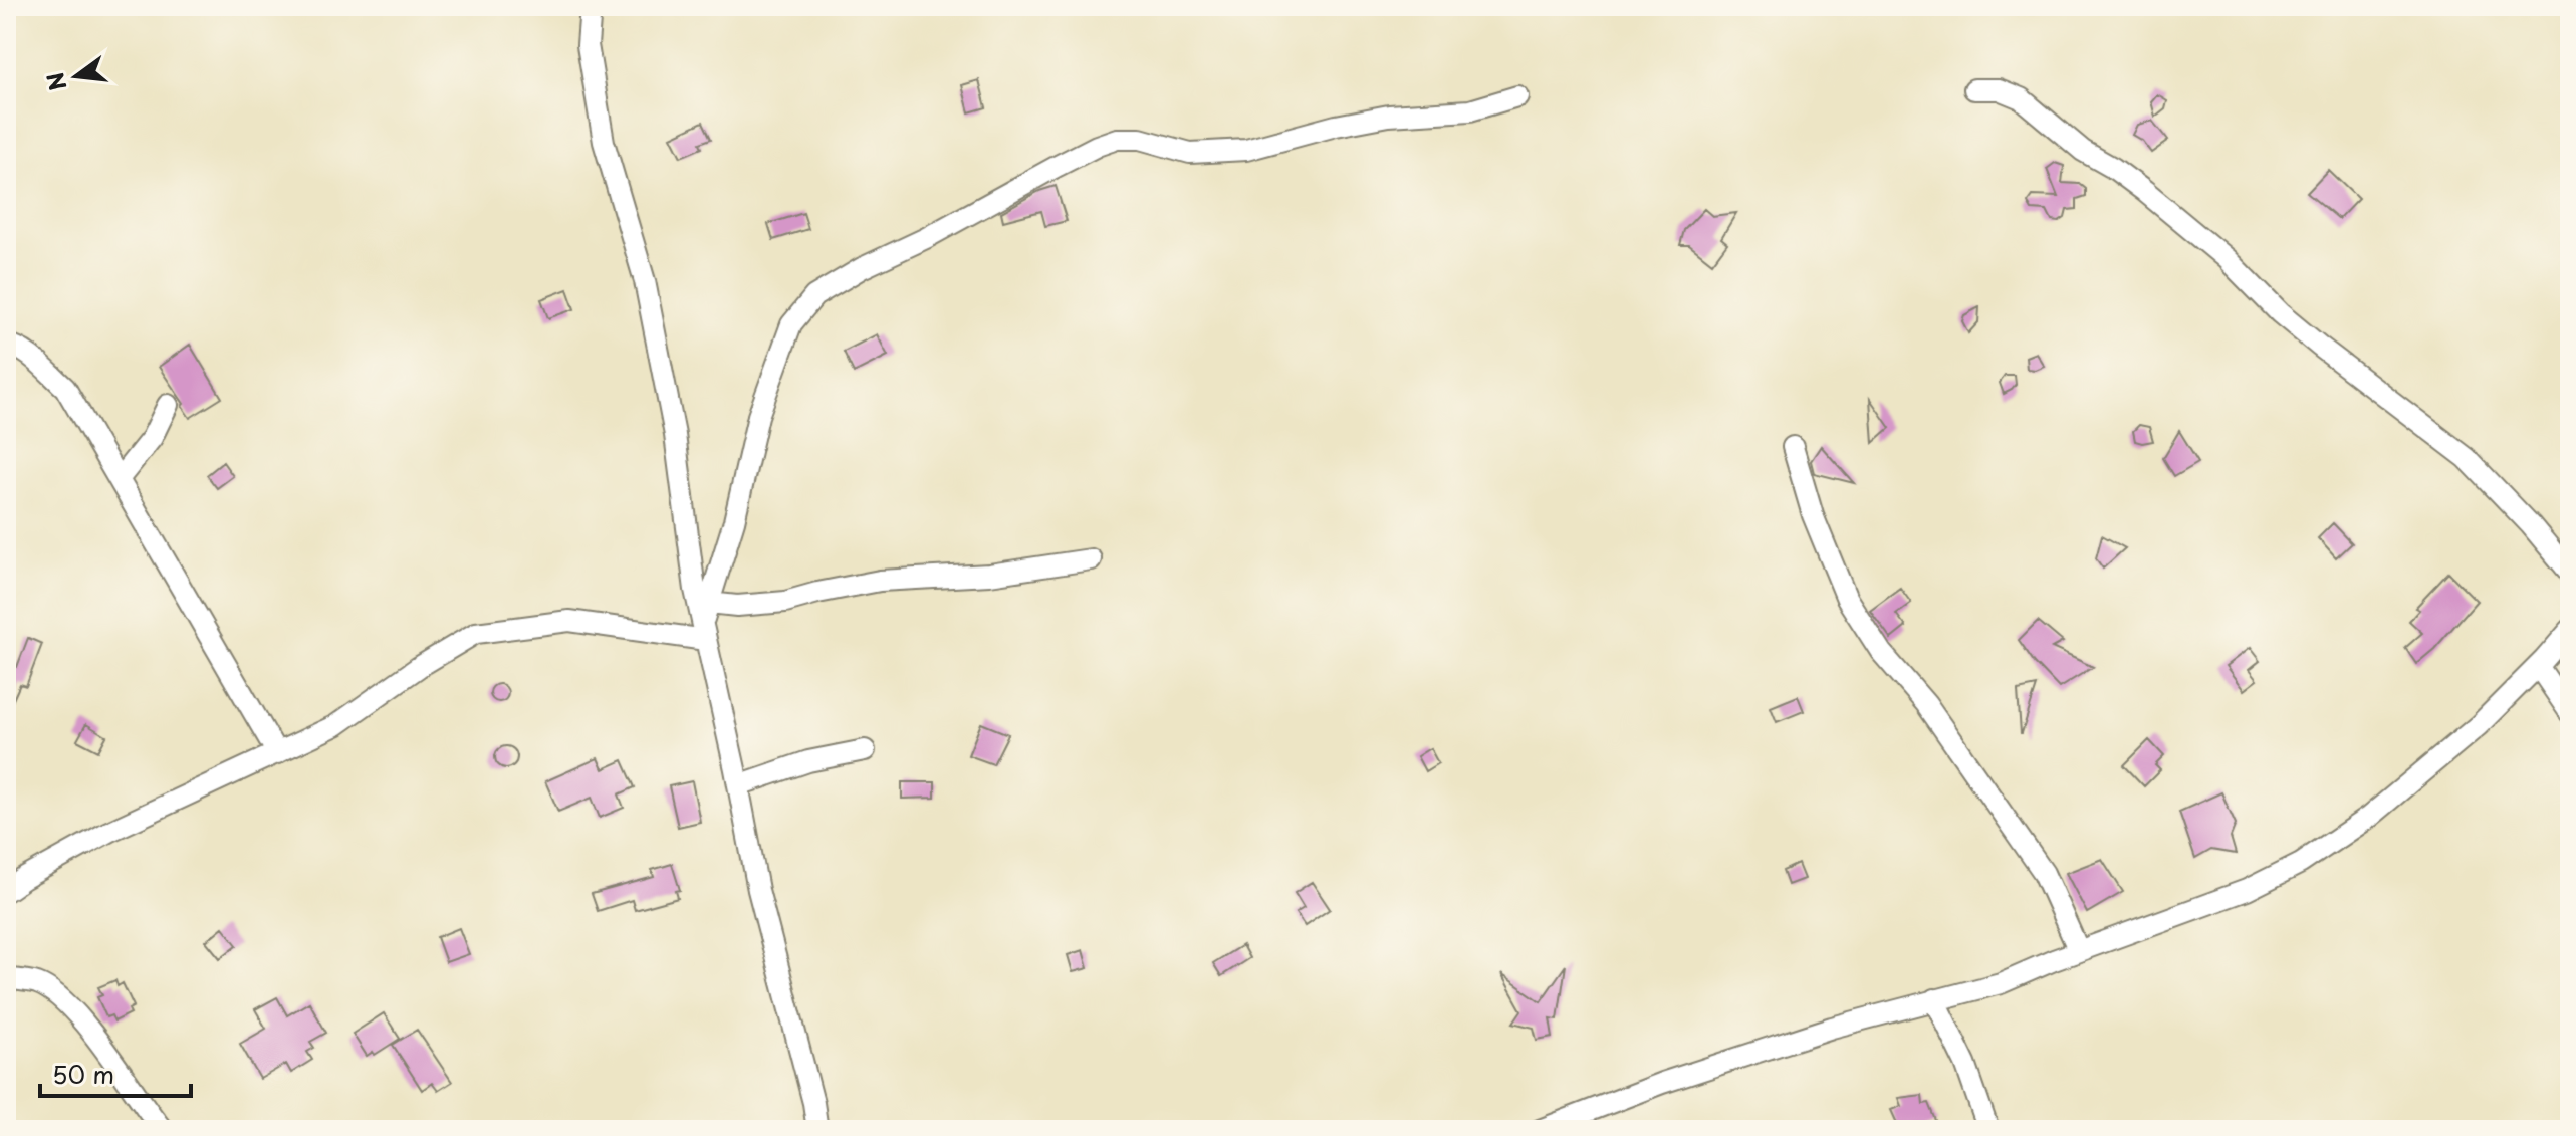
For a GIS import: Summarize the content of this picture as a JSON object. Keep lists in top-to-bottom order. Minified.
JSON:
{"scale_bar":"50 m","north":"left"}
